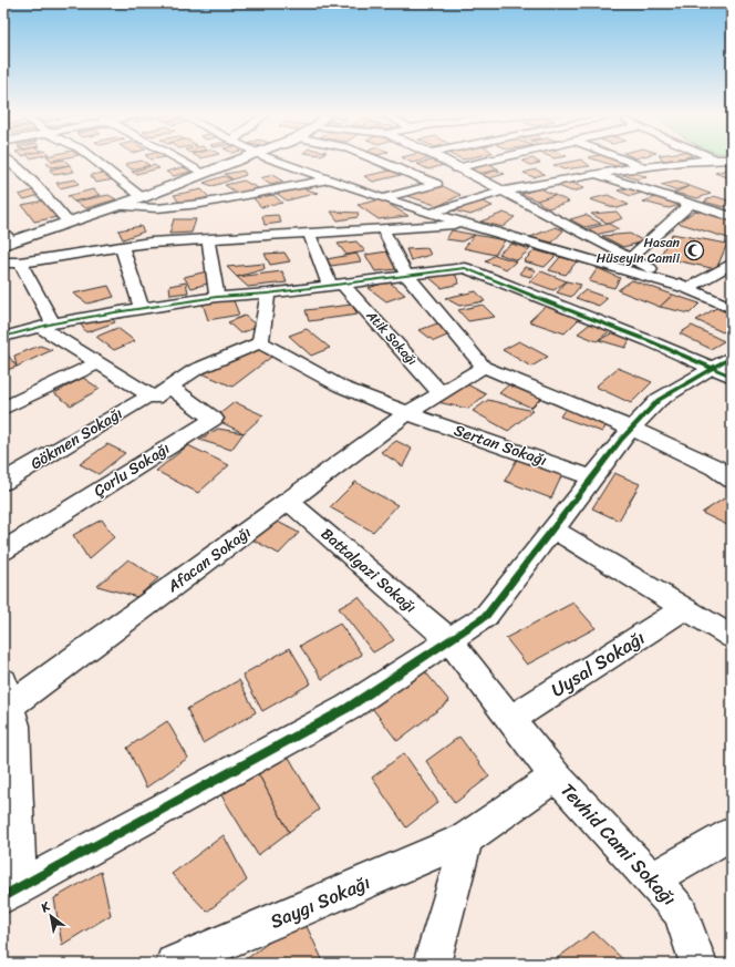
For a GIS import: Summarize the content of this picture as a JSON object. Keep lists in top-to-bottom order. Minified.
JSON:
{"streets":{"street":["Atik Sokağı","Gökmen Sokağı","Sertan Sokağı","Çorlu Sokağı","Afacan Sokağı","Battalgazi Sokağı","Uysal Sokağı","Tevhid Cami Sokağı","Saygı Sokağı"]},"crossings":[["Atik Sokağı","Afacan Sokağı"],["Gökmen Sokağı","Çorlu Sokağı"],["Sertan Sokağı","Afacan Sokağı"],["Afacan Sokağı","Battalgazi Sokağı"],["Battalgazi Sokağı","Uysal Sokağı"],["Battalgazi Sokağı","Tevhid Cami Sokağı"],["Uysal Sokağı","Tevhid Cami Sokağı"],["Tevhid Cami Sokağı","Saygı Sokağı"]],"places":{"mosque":["Hasan Hüseyin Camii"]},"north":"top left"}
